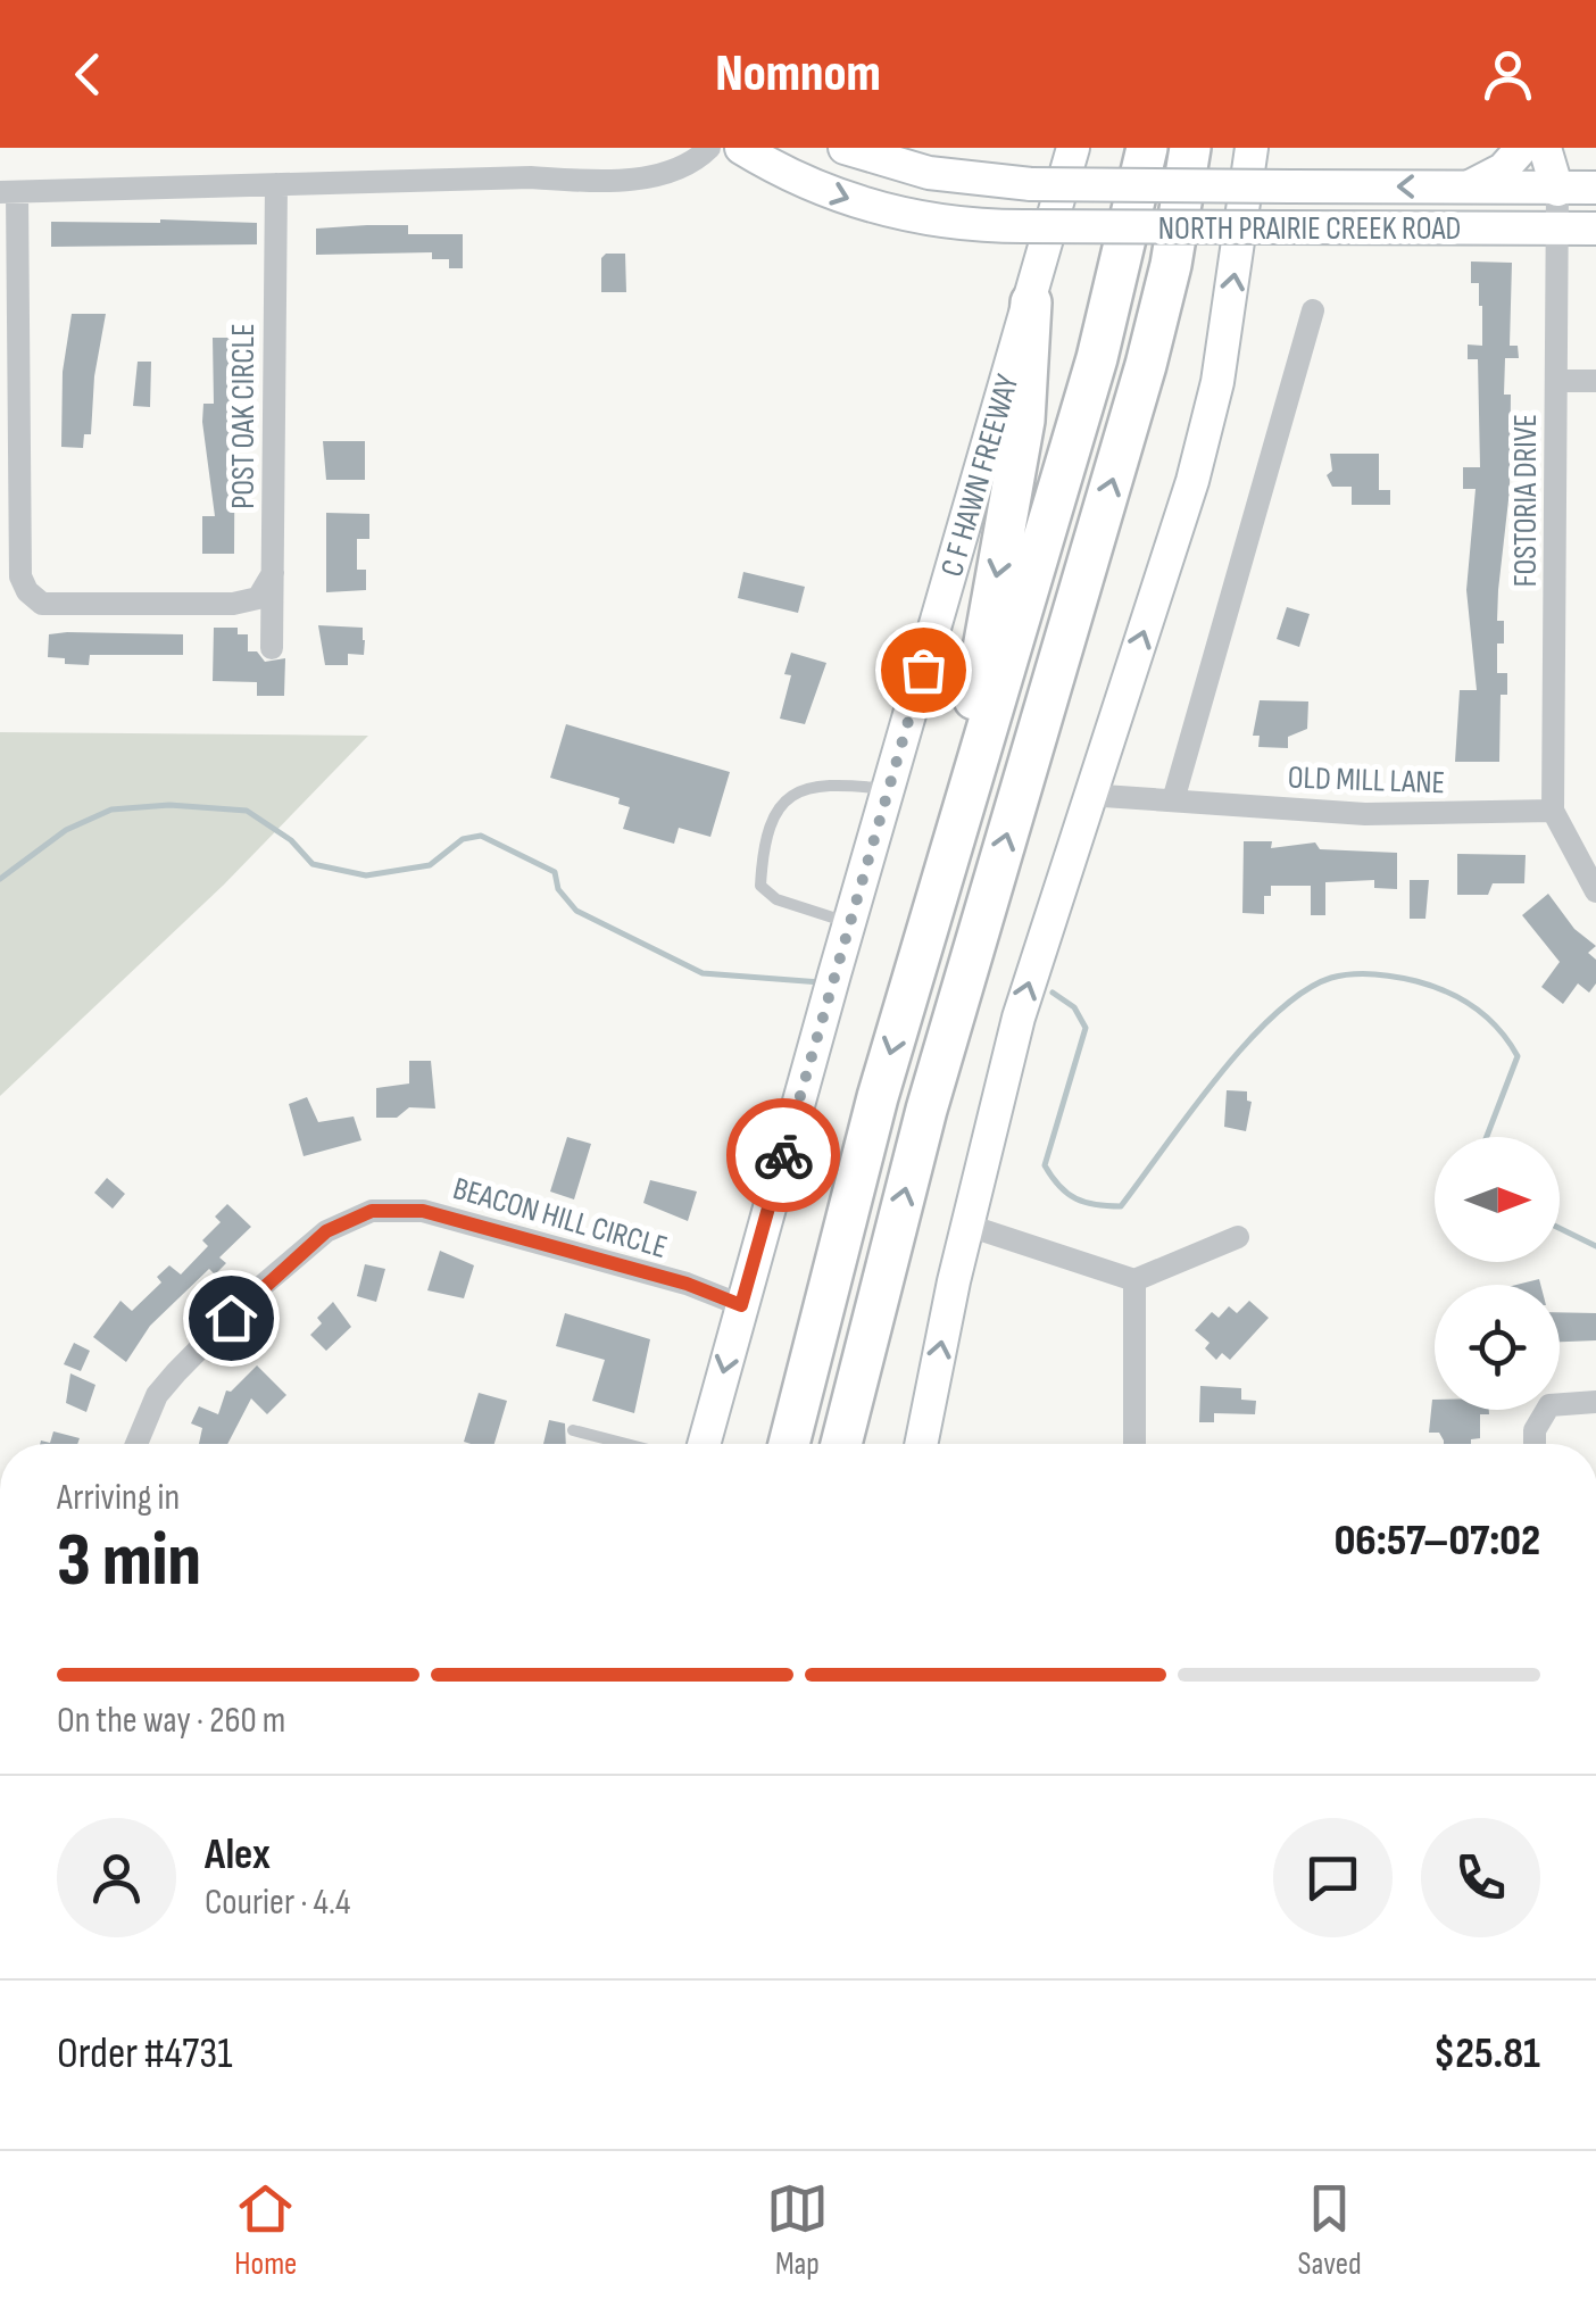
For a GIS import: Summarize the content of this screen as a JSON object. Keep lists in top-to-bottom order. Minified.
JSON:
{"streets":{"main road":["NORTH PRAIRIE CREEK ROAD","C F HAWN FREEWAY"],"street":["POST OAK CIRCLE","FOSTORIA DRIVE","OLD MILL LANE","BEACON HILL CIRCLE"]},"crossings":[["NORTH PRAIRIE CREEK ROAD","FOSTORIA DRIVE"],["C F HAWN FREEWAY","BEACON HILL CIRCLE"],["FOSTORIA DRIVE","OLD MILL LANE"]],"north":"right","page":{"header":"Nomnom","heading":["3 min","Arriving in","06:57–07:02"],"panel":["Alex","Courier · 4.4","Order #4731","$25.81"],"bar":"On the way · 260 m","tabs":["Home","Map","Saved"]}}
